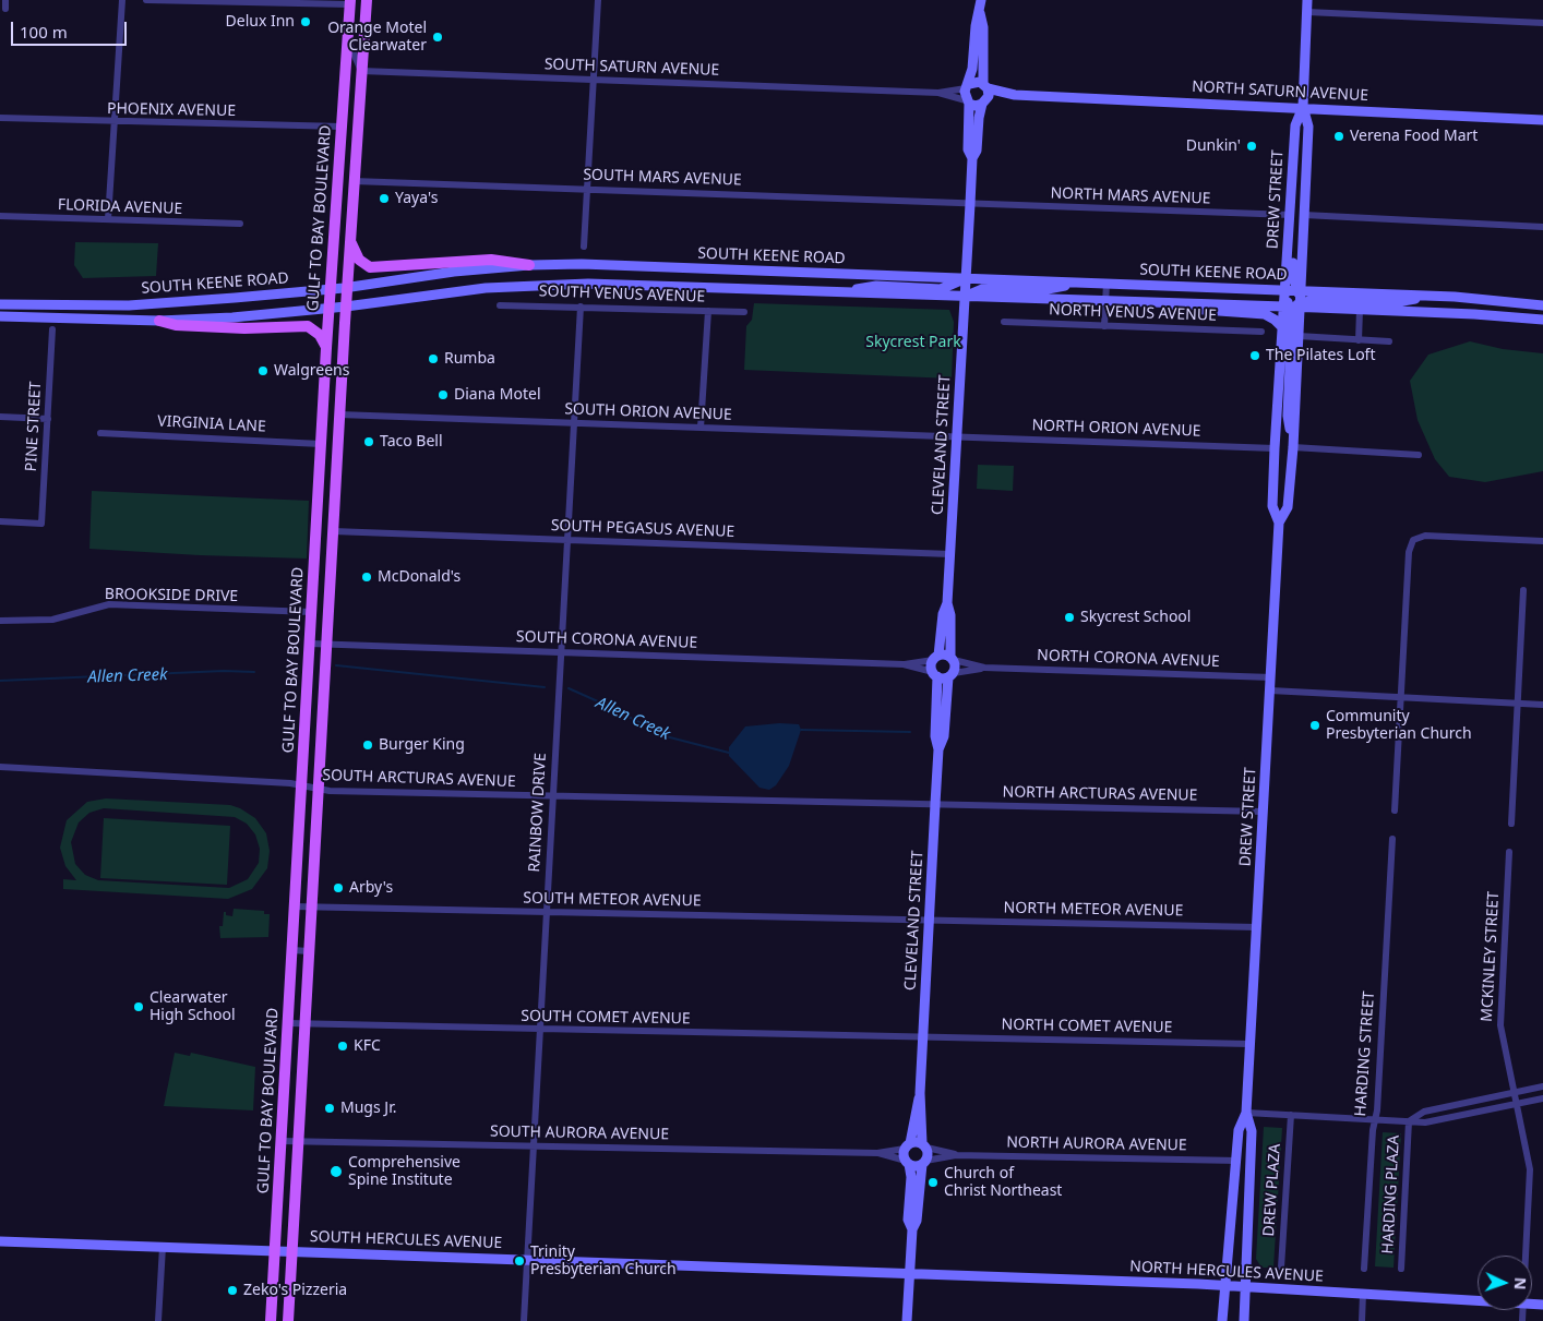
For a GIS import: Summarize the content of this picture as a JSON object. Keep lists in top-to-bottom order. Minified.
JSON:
{"streets":{"main road":["NORTH SATURN AVENUE","DREW STREET","GULF TO BAY BOULEVARD","SOUTH KEENE ROAD","CLEVELAND STREET","SOUTH HERCULES AVENUE","NORTH HERCULES AVENUE"],"street":["SOUTH SATURN AVENUE","PHOENIX AVENUE","SOUTH MARS AVENUE","NORTH MARS AVENUE","FLORIDA AVENUE","SOUTH VENUS AVENUE","NORTH VENUS AVENUE","SOUTH ORION AVENUE","VIRGINIA LANE","PINE STREET","NORTH ORION AVENUE","SOUTH PEGASUS AVENUE","BROOKSIDE DRIVE","SOUTH CORONA AVENUE","NORTH CORONA AVENUE","SOUTH ARCTURAS AVENUE","NORTH ARCTURAS AVENUE","RAINBOW DRIVE","SOUTH METEOR AVENUE","NORTH METEOR AVENUE","MCKINLEY STREET","SOUTH COMET AVENUE","NORTH COMET AVENUE","HARDING STREET","SOUTH AURORA AVENUE","NORTH AURORA AVENUE","DREW PLAZA","HARDING PLAZA"]},"crossings":[["SOUTH SATURN AVENUE","NORTH SATURN AVENUE"],["SOUTH SATURN AVENUE","GULF TO BAY BOULEVARD"],["SOUTH SATURN AVENUE","CLEVELAND STREET"],["NORTH SATURN AVENUE","DREW STREET"],["NORTH SATURN AVENUE","CLEVELAND STREET"],["PHOENIX AVENUE","GULF TO BAY BOULEVARD"],["SOUTH MARS AVENUE","NORTH MARS AVENUE"],["SOUTH MARS AVENUE","GULF TO BAY BOULEVARD"],["SOUTH MARS AVENUE","CLEVELAND STREET"],["NORTH MARS AVENUE","DREW STREET"],["NORTH MARS AVENUE","CLEVELAND STREET"],["DREW STREET","SOUTH KEENE ROAD"],["DREW STREET","NORTH ORION AVENUE"],["DREW STREET","NORTH CORONA AVENUE"],["DREW STREET","NORTH ARCTURAS AVENUE"],["DREW STREET","NORTH METEOR AVENUE"],["DREW STREET","NORTH COMET AVENUE"],["DREW STREET","NORTH AURORA AVENUE"],["DREW STREET","NORTH HERCULES AVENUE"],["GULF TO BAY BOULEVARD","SOUTH KEENE ROAD"],["GULF TO BAY BOULEVARD","SOUTH ORION AVENUE"],["GULF TO BAY BOULEVARD","VIRGINIA LANE"],["GULF TO BAY BOULEVARD","SOUTH PEGASUS AVENUE"],["GULF TO BAY BOULEVARD","BROOKSIDE DRIVE"],["GULF TO BAY BOULEVARD","SOUTH CORONA AVENUE"],["GULF TO BAY BOULEVARD","SOUTH ARCTURAS AVENUE"],["GULF TO BAY BOULEVARD","SOUTH METEOR AVENUE"],["GULF TO BAY BOULEVARD","SOUTH COMET AVENUE"],["GULF TO BAY BOULEVARD","SOUTH AURORA AVENUE"],["GULF TO BAY BOULEVARD","SOUTH HERCULES AVENUE"],["SOUTH KEENE ROAD","CLEVELAND STREET"],["SOUTH VENUS AVENUE","RAINBOW DRIVE"],["SOUTH ORION AVENUE","NORTH ORION AVENUE"],["SOUTH ORION AVENUE","CLEVELAND STREET"],["SOUTH ORION AVENUE","RAINBOW DRIVE"],["NORTH ORION AVENUE","CLEVELAND STREET"],["CLEVELAND STREET","SOUTH PEGASUS AVENUE"],["CLEVELAND STREET","SOUTH CORONA AVENUE"],["CLEVELAND STREET","NORTH CORONA AVENUE"],["CLEVELAND STREET","SOUTH ARCTURAS AVENUE"],["CLEVELAND STREET","NORTH ARCTURAS AVENUE"],["CLEVELAND STREET","SOUTH METEOR AVENUE"],["CLEVELAND STREET","NORTH METEOR AVENUE"],["CLEVELAND STREET","SOUTH COMET AVENUE"],["CLEVELAND STREET","NORTH COMET AVENUE"],["CLEVELAND STREET","SOUTH AURORA AVENUE"],["CLEVELAND STREET","NORTH AURORA AVENUE"],["SOUTH PEGASUS AVENUE","RAINBOW DRIVE"],["SOUTH CORONA AVENUE","RAINBOW DRIVE"],["SOUTH ARCTURAS AVENUE","NORTH ARCTURAS AVENUE"],["SOUTH ARCTURAS AVENUE","RAINBOW DRIVE"],["RAINBOW DRIVE","SOUTH METEOR AVENUE"],["RAINBOW DRIVE","SOUTH COMET AVENUE"],["RAINBOW DRIVE","SOUTH AURORA AVENUE"],["RAINBOW DRIVE","SOUTH HERCULES AVENUE"],["SOUTH METEOR AVENUE","NORTH METEOR AVENUE"],["SOUTH COMET AVENUE","NORTH COMET AVENUE"],["SOUTH HERCULES AVENUE","NORTH HERCULES AVENUE"]],"water":["Allen Creek"],"parks":["Skycrest Park"],"places":["Delux Inn","Orange Motel Clearwater","Verena Food Mart","Dunkin'","Yaya's","The Pilates Loft","Rumba","Walgreens","Diana Motel","Taco Bell","McDonald's","Skycrest School","Community Presbyterian Church","Burger King","Arby's","Clearwater High School","KFC","Mugs Jr.","Comprehensive Spine Institute","Church of Christ Northeast","Trinity Presbyterian Church","Zeko's Pizzeria"],"scale_bar":"100 m","north":"right"}
